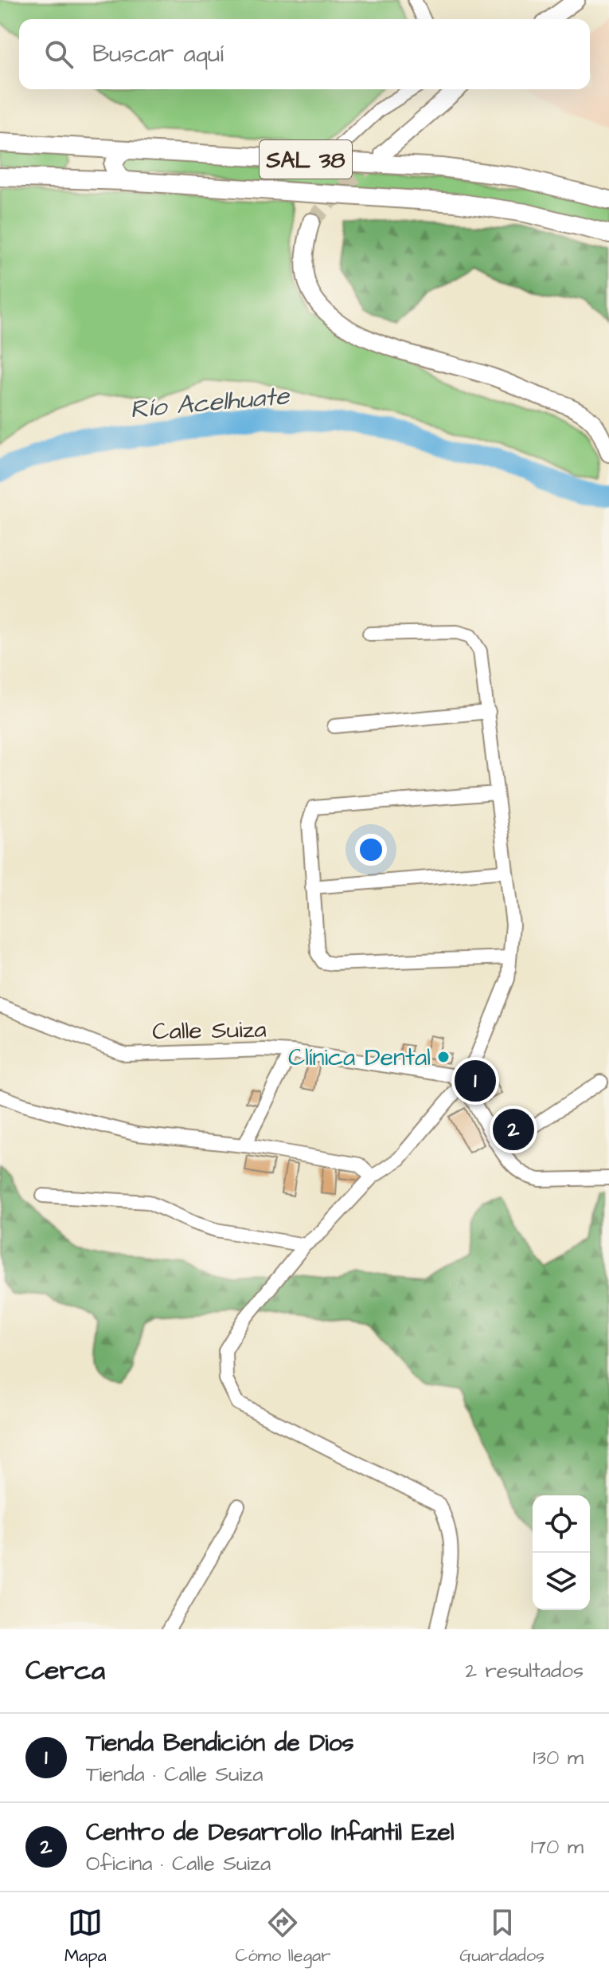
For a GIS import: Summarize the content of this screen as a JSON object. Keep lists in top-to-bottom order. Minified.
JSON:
{"streets":{"highway":["SAL 38"],"street":["Calle Suiza"]},"water":["Río Acelhuate"],"places":["Clínica Dental"],"page":{"search":"Buscar aquí","pins":["1","2"],"heading":["Cerca","2 resultados"],"list":[{"mark":"1","name":"Tienda Bendición de Dios","note":"Tienda · Calle Suiza","value":"130 m"},{"mark":"2","name":"Centro de Desarrollo Infantil Ezel","note":"Oficina · Calle Suiza","value":"170 m"}],"nav":["Mapa","Cómo llegar","Guardados"]}}
